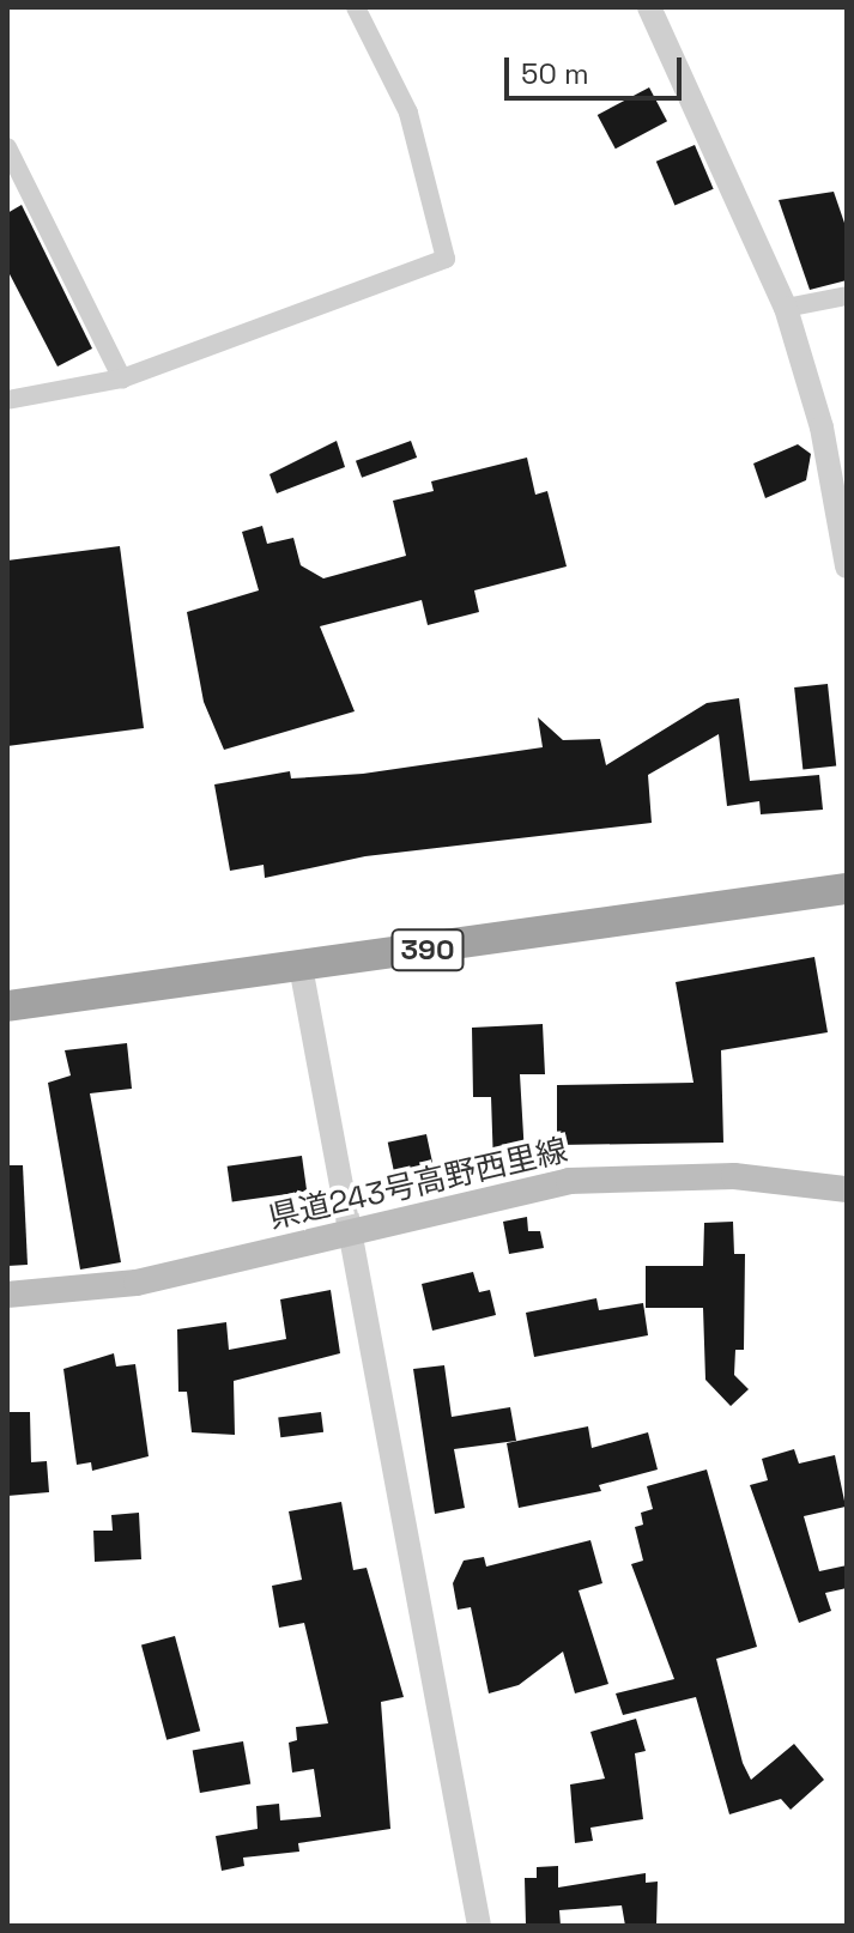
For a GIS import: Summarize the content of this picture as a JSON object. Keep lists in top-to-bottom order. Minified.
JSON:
{"streets":{"highway":["390"],"main road":["県道243号高野西里線"]},"scale_bar":"50 m"}
